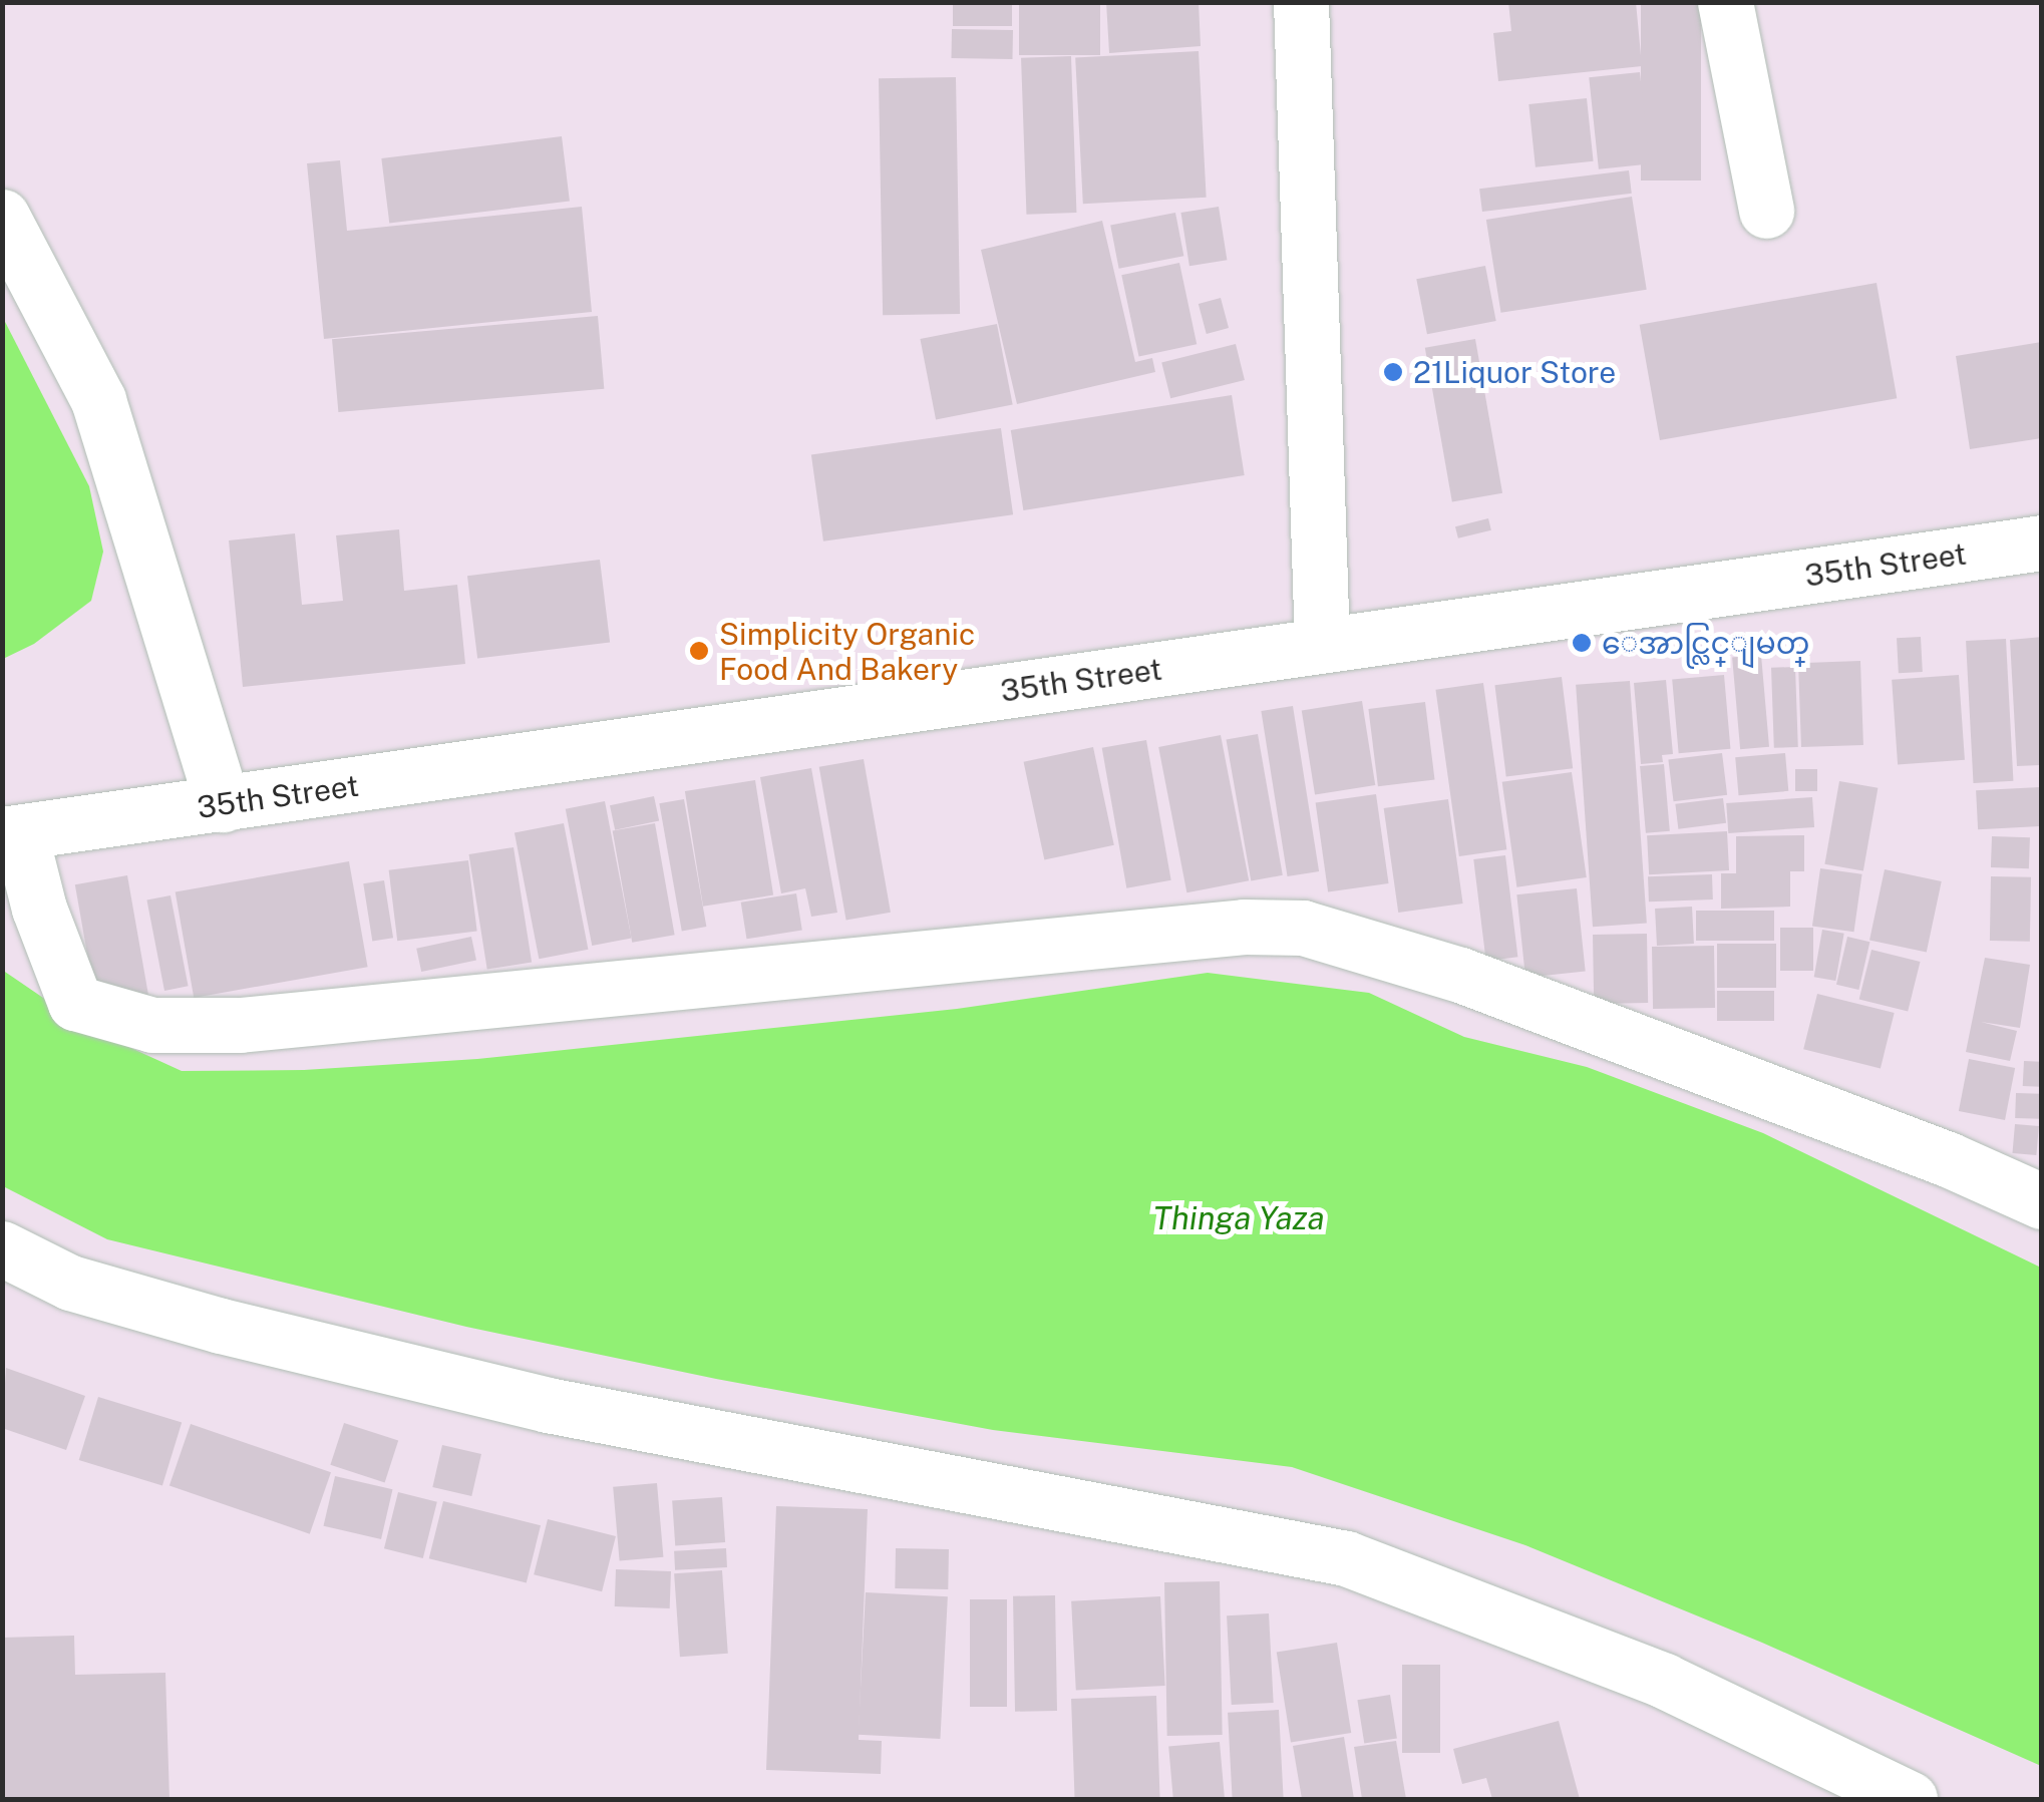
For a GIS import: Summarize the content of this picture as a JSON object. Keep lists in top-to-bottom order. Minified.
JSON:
{"streets":{"street":["35th Street"]},"water":["Thinga Yaza"],"places":["21Liquor Store","ေအာင္လြင္ျမတ္","Simplicity Organic Food And Bakery"]}
